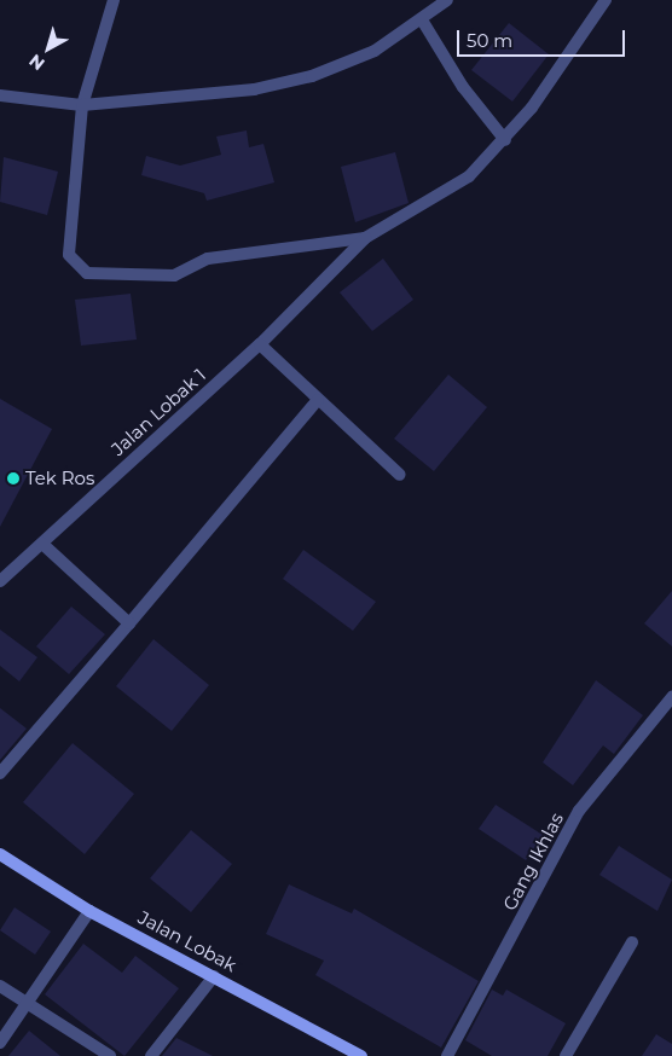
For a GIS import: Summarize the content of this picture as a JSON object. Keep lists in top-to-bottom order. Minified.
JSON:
{"streets":{"main road":["Jalan Lobak"],"street":["Jalan Lobak 1","Gang Ikhlas"]},"places":["Tek Ros"],"scale_bar":"50 m","north":"bottom left"}
